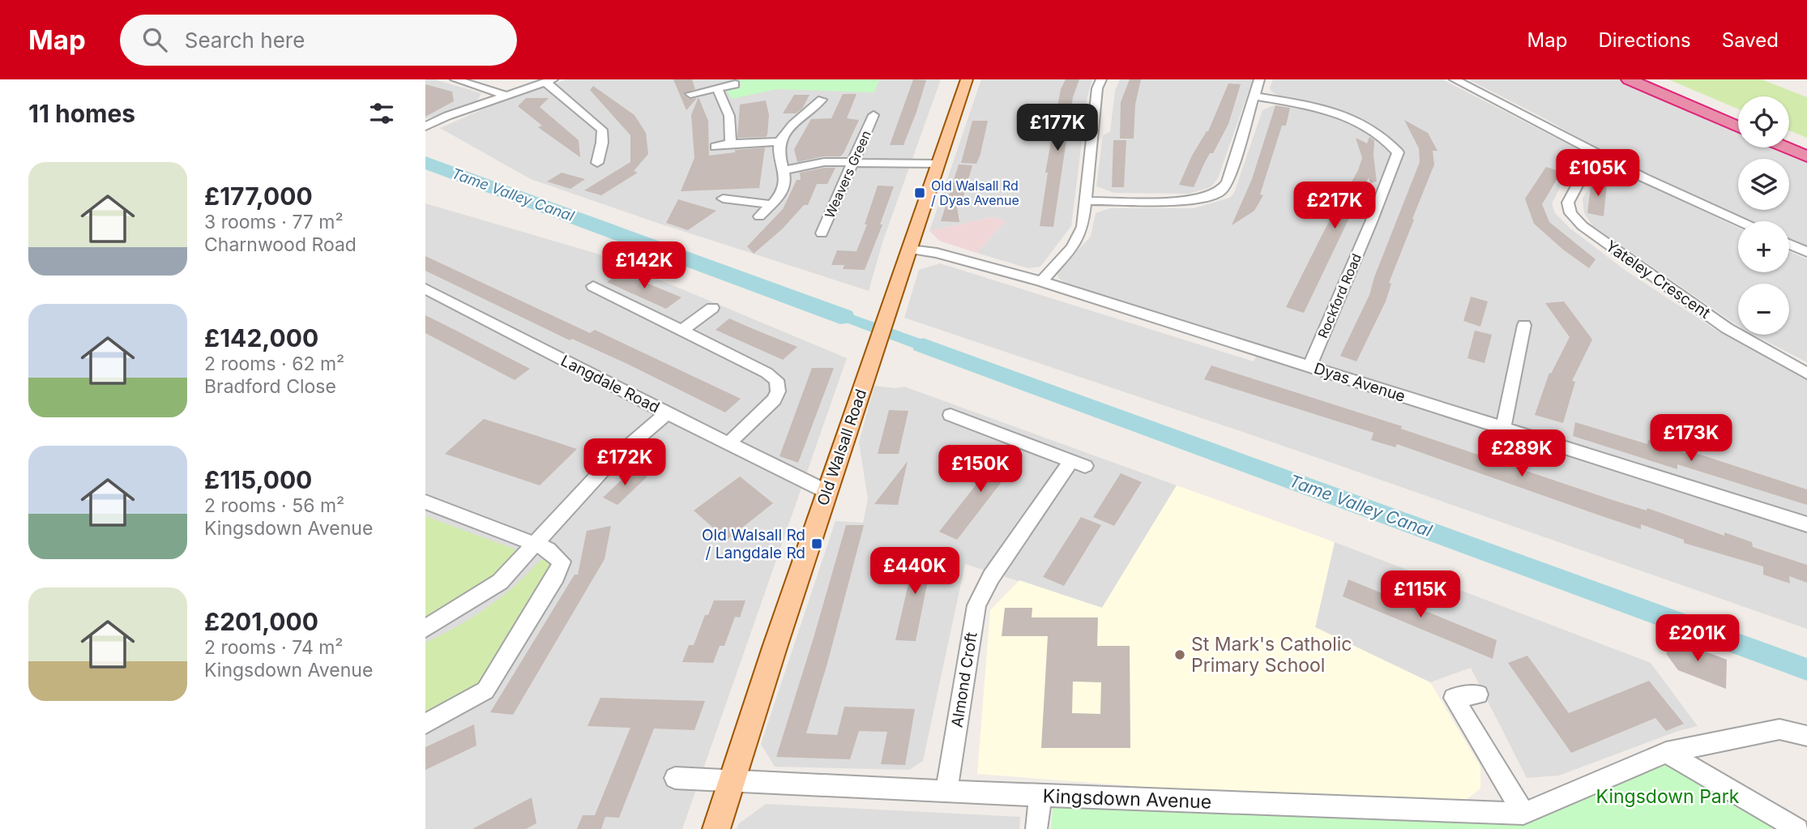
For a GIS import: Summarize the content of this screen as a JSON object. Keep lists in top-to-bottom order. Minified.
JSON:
{"streets":{"main road":["Old Walsall Road"],"street":["Weavers Green","Yateley Crescent","Rockford Road","Dyas Avenue","Langdale Road","Almond Croft","Kingsdown Avenue"]},"crossings":[["Rockford Road","Dyas Avenue"],["Dyas Avenue","Old Walsall Road"],["Langdale Road","Old Walsall Road"],["Old Walsall Road","Kingsdown Avenue"],["Almond Croft","Kingsdown Avenue"]],"water":["Tame Valley Canal"],"parks":["Kingsdown Park"],"places":{"transit":["Old Walsall Rd / Dyas Avenue","Old Walsall Rd / Langdale Rd"],"other":["St Mark's Catholic Primary School"]},"page":{"header":"Map","search":"Search here","nav":["Map","Directions","Saved"],"heading":"11 homes","map_buttons":["+","−"],"price":["£177K","£105K","£217K","£142K","£173K","£289K","£172K","£150K","£440K","£115K","£201K"],"list":[{"name":"£177,000","note":"3 rooms · 77 m² · Charnwood Road"},{"name":"£142,000","note":"2 rooms · 62 m² · Bradford Close"},{"name":"£115,000","note":"2 rooms · 56 m² · Kingsdown Avenue"},{"name":"£201,000","note":"2 rooms · 74 m² · Kingsdown Avenue"}]}}
